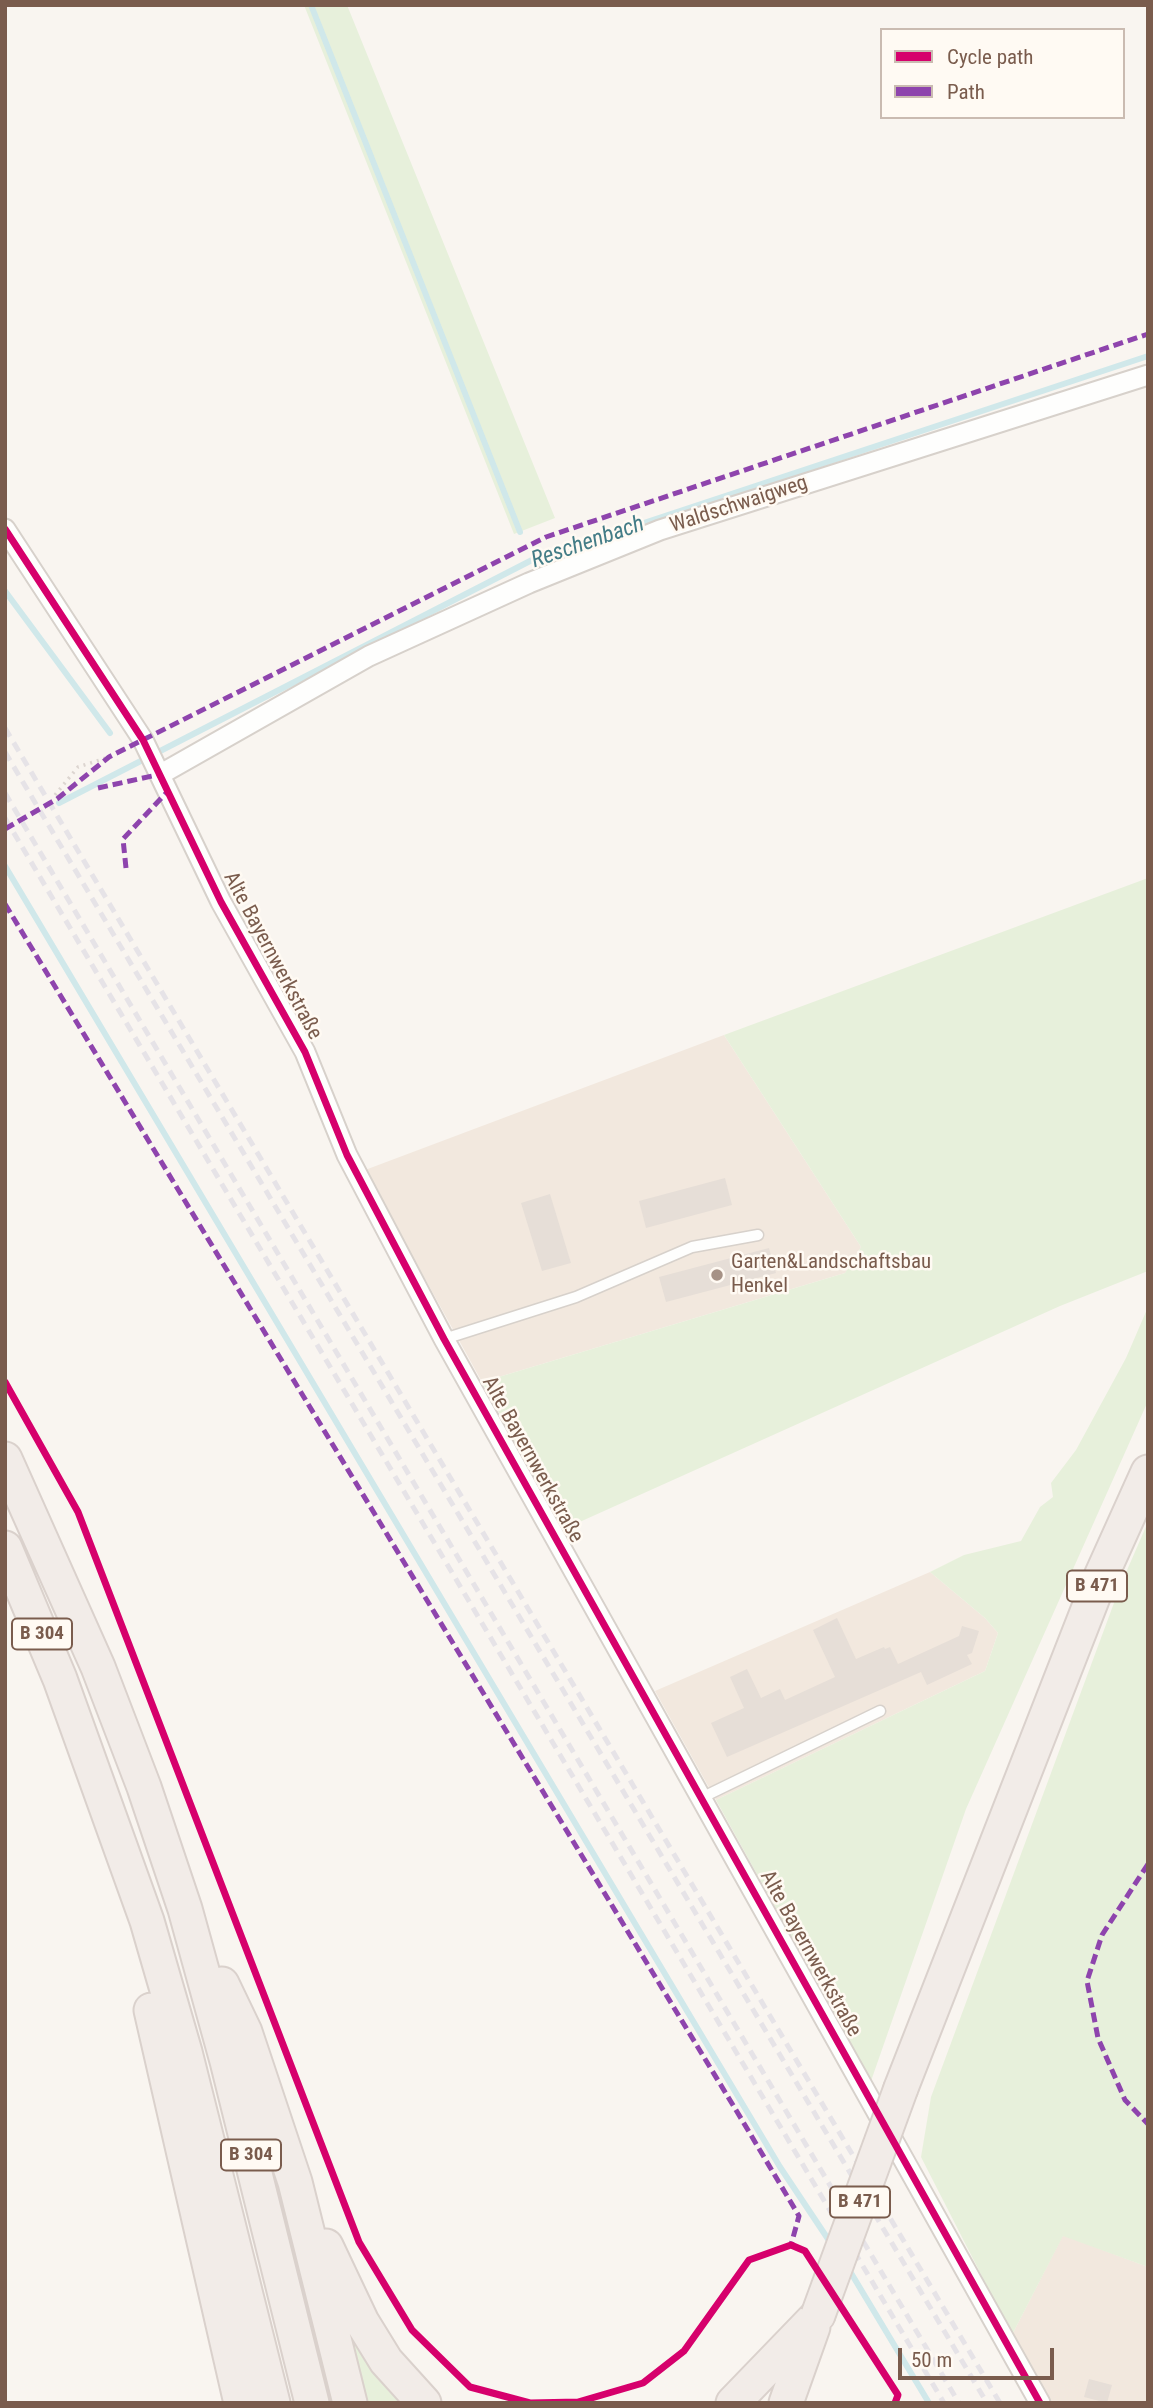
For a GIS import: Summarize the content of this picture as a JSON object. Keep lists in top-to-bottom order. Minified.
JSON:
{"streets":{"highway":["B 471","B 304"],"street":["Waldschwaigweg","Alte Bayernwerkstraße"]},"crossings":[["Waldschwaigweg","Alte Bayernwerkstraße"]],"water":["Reschenbach"],"places":["Garten&Landschaftsbau Henkel"],"legend":["Cycle path","Path"],"scale_bar":"50 m"}
